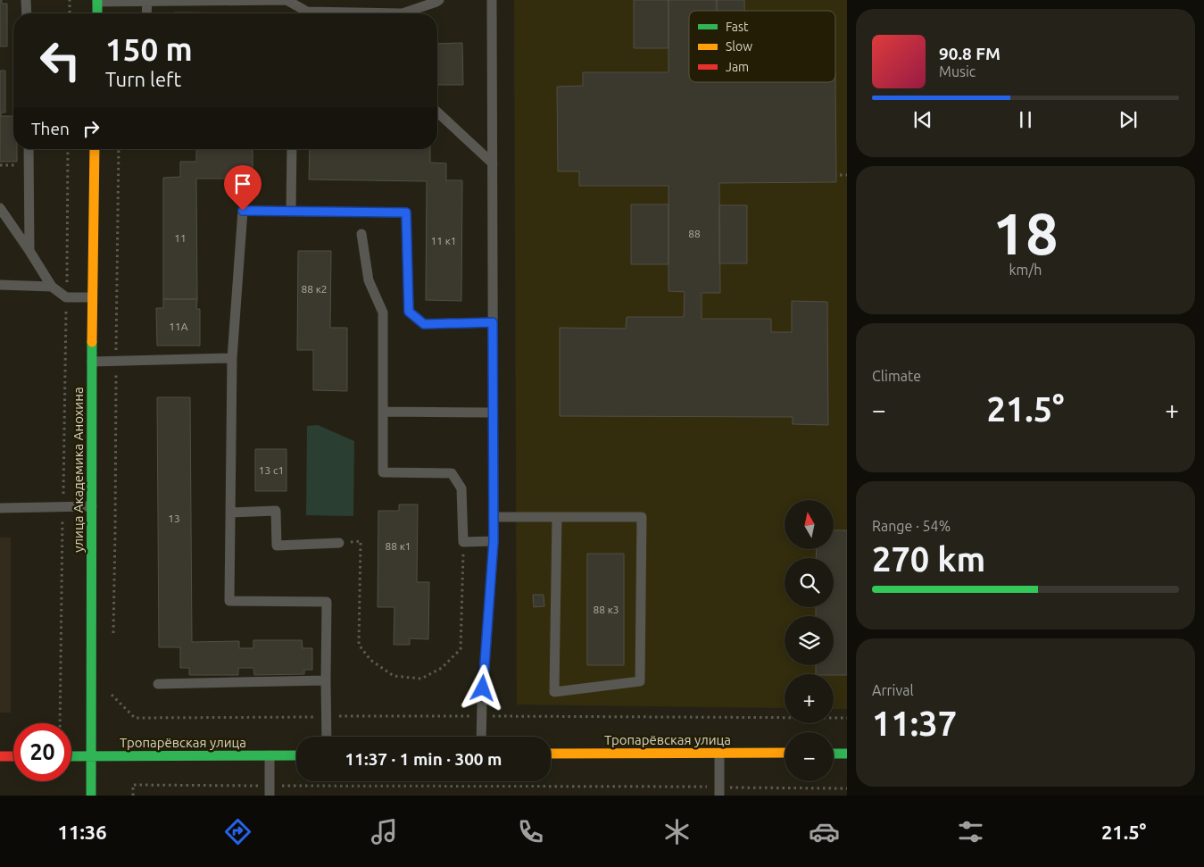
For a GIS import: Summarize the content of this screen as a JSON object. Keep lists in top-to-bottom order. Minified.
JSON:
{"streets":{"street":["улица Академика Анохина","Тропарёвская улица"]},"crossings":[["улица Академика Анохина","Тропарёвская улица"]],"house_numbers":["88","11","11 к1","88 к2","11А","13 с1","13","88 к1","88 к3"],"legend":["Fast","Slow","Jam"],"north":"top","page":{"turn":["150 m","Turn left"],"song":["90.8 FM","Music"],"then":"Then","tile":[["18","km/h"],"Climate",["Range · 54%","270 km"],["Arrival","11:37"]],"heat":["−","21.5°","+"],"map_buttons":["+","−"],"limit":"20","trip":"11:37 · 1 min · 300 m","tabs":["11:36","21.5°"]}}
